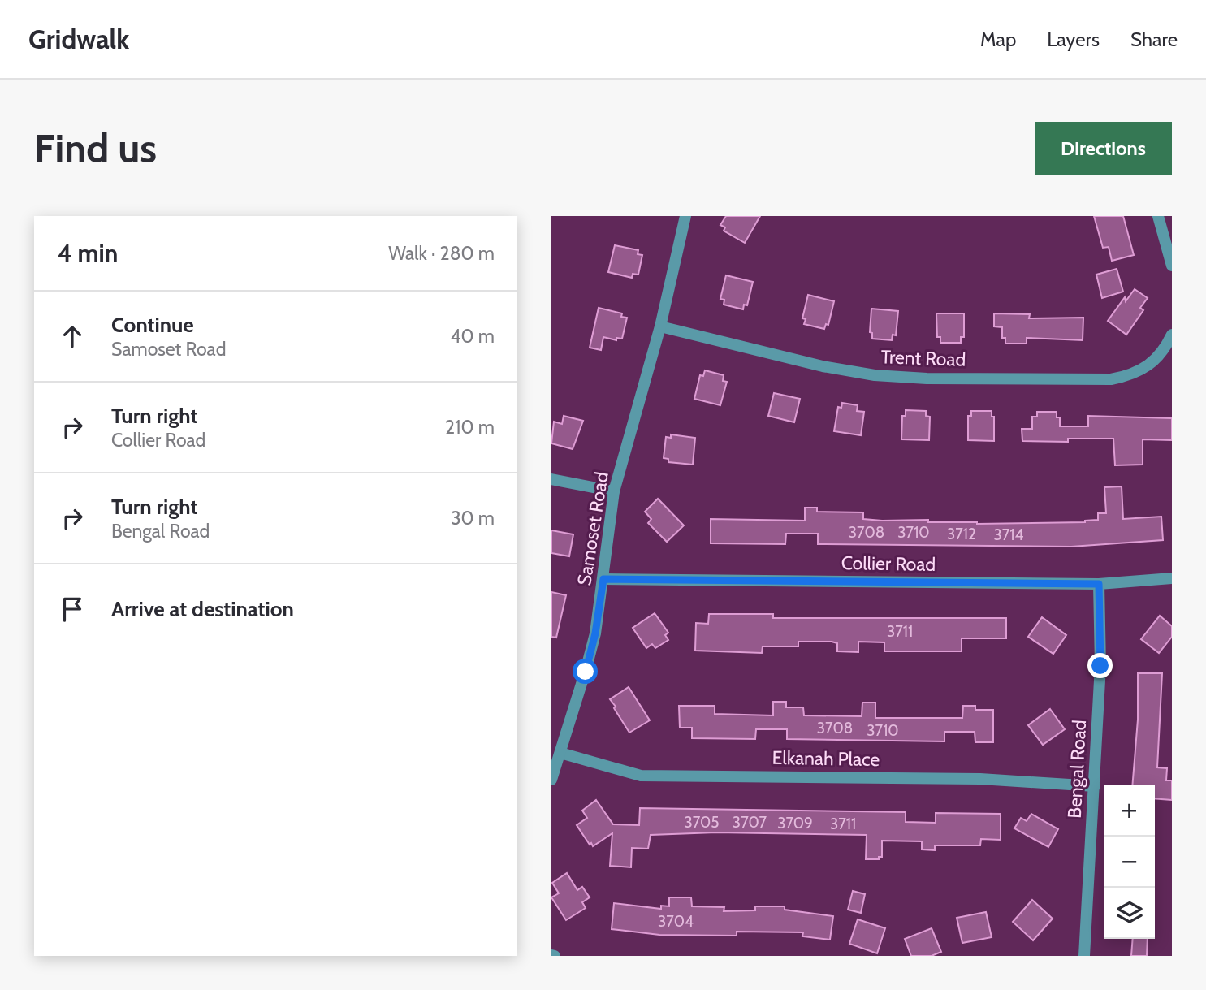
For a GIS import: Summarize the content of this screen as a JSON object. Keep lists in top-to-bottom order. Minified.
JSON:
{"streets":{"street":["Trent Road","Samoset Road","Collier Road","Elkanah Place","Bengal Road"]},"crossings":[["Trent Road","Samoset Road"],["Samoset Road","Collier Road"],["Samoset Road","Elkanah Place"],["Collier Road","Bengal Road"],["Elkanah Place","Bengal Road"]],"house_numbers":["3708","3710","3712","3714","3711","3708","3710","3705","3707","3709","3711","3704"],"page":{"header":"Gridwalk","nav":["Map","Layers","Share"],"buttons":"Directions","title":"Find us","heading":["4 min","Walk · 280 m"],"list":[["Continue","Samoset Road","40 m"],["Turn right","Collier Road","210 m"],["Turn right","Bengal Road","30 m"],"Arrive at destination"],"map_buttons":["+","−"]}}
